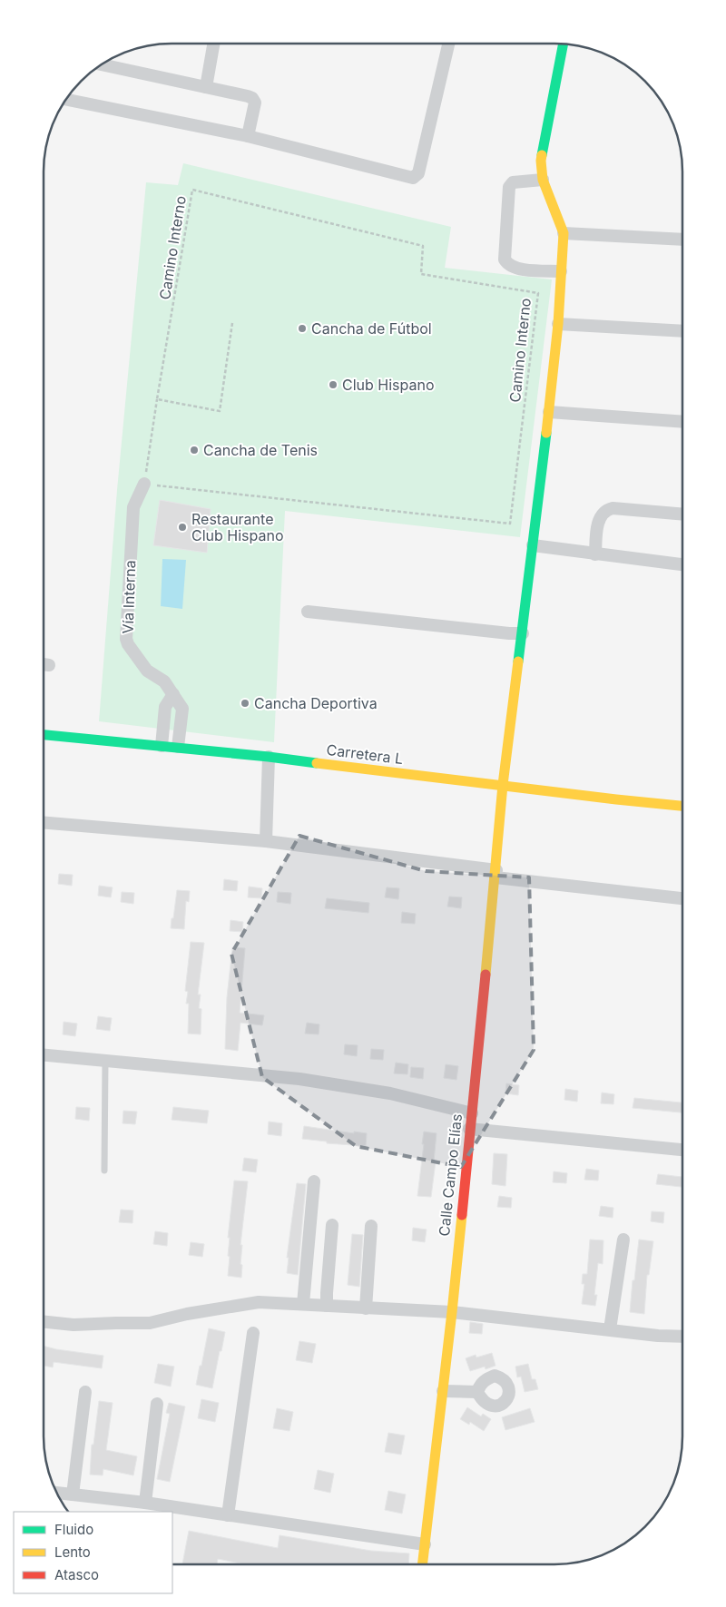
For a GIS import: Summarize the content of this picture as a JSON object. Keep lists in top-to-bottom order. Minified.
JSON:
{"streets":{"street":["Vía Interna","Carretera L","Calle Campo Elías"],"path":["Camino Interno"]},"crossings":[["Camino Interno","Vía Interna"],["Carretera L","Calle Campo Elías"]],"places":["Cancha de Fútbol","Club Hispano","Cancha de Tenis","Restaurante Club Hispano","Cancha Deportiva"],"legend":["Fluido","Lento","Atasco"]}
